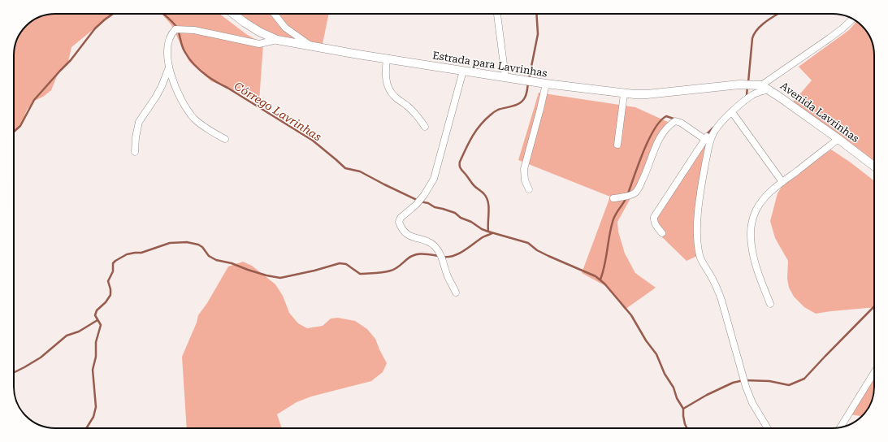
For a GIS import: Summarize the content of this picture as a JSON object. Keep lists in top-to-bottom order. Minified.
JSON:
{"streets":{"street":["Estrada para Lavrinhas","Avenida Lavrinhas"]},"crossings":[["Estrada para Lavrinhas","Avenida Lavrinhas"]],"water":["Córrego Lavrinhas"]}
